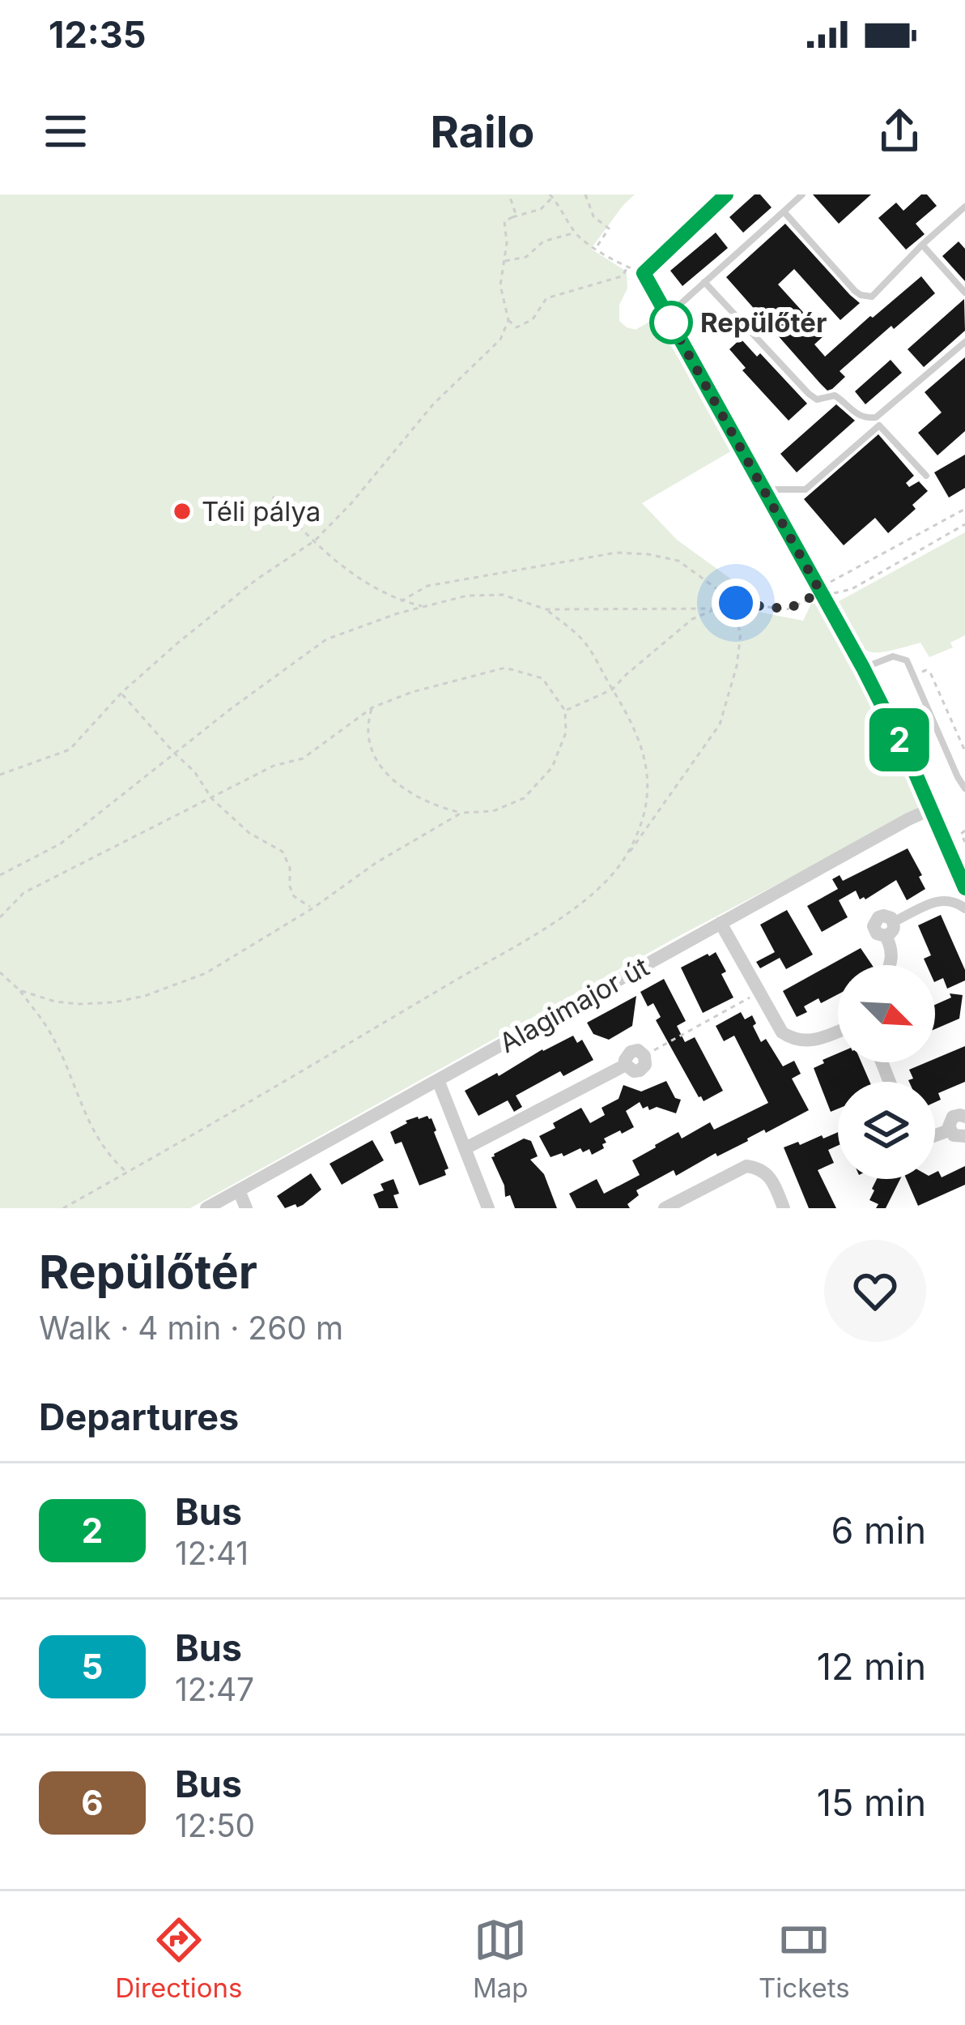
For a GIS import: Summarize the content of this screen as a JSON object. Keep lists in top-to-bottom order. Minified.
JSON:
{"streets":{"street":["Alagimajor út"]},"places":["Repülőtér","Téli pálya"],"lines":["bus line 2"],"north":"bottom right","page":{"status":"12:35","header":"Railo","on_map":"2","heading":[["Repülőtér","Walk · 4 min · 260 m"],"Departures"],"list":[{"mark":"2","name":"Bus","note":"12:41","value":"6 min"},{"mark":"5","name":"Bus","note":"12:47","value":"12 min"},{"mark":"6","name":"Bus","note":"12:50","value":"15 min"}],"tabs":["Directions","Map","Tickets"]}}
